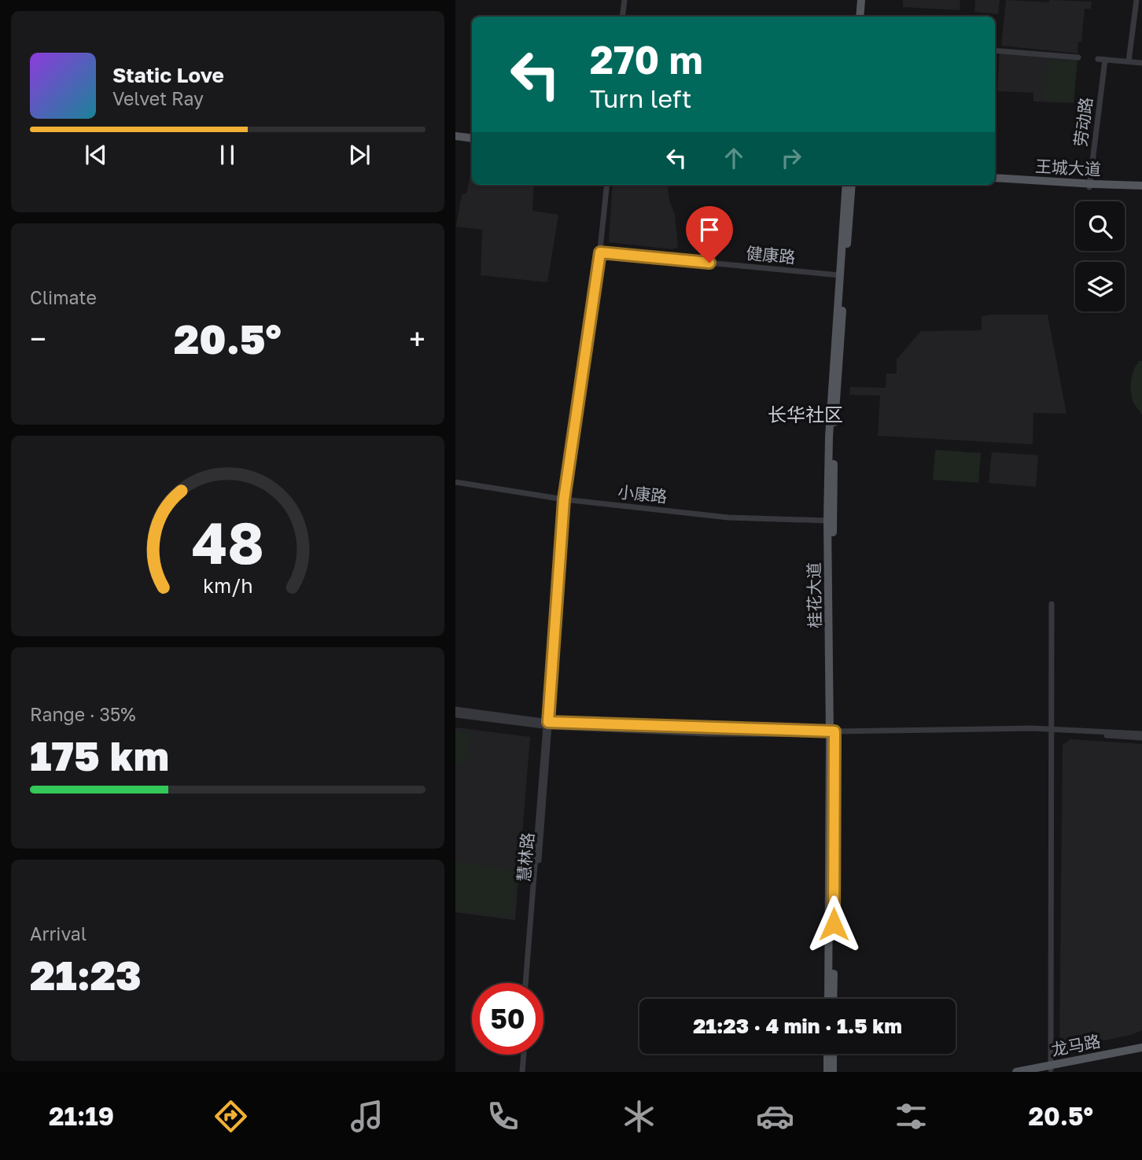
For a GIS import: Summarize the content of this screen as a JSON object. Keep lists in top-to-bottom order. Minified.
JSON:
{"streets":{"main road":["王城大道","桂花大道","龙马路"],"street":["劳动路","健康路","小康路","慧林路"]},"crossings":[["劳动路","王城大道"],["健康路","桂花大道"],["健康路","慧林路"],["小康路","桂花大道"],["小康路","慧林路"]],"districts":["长华社区"],"page":{"turn":["270 m","Turn left"],"song":["Static Love","Velvet Ray"],"tile":["Climate",["Range · 35%","175 km"],["Arrival","21:23"]],"heat":["−","20.5°","+"],"limit":"50","trip":"21:23 · 4 min · 1.5 km","tabs":["21:19","20.5°"],"gauge":["48","km/h"]}}
